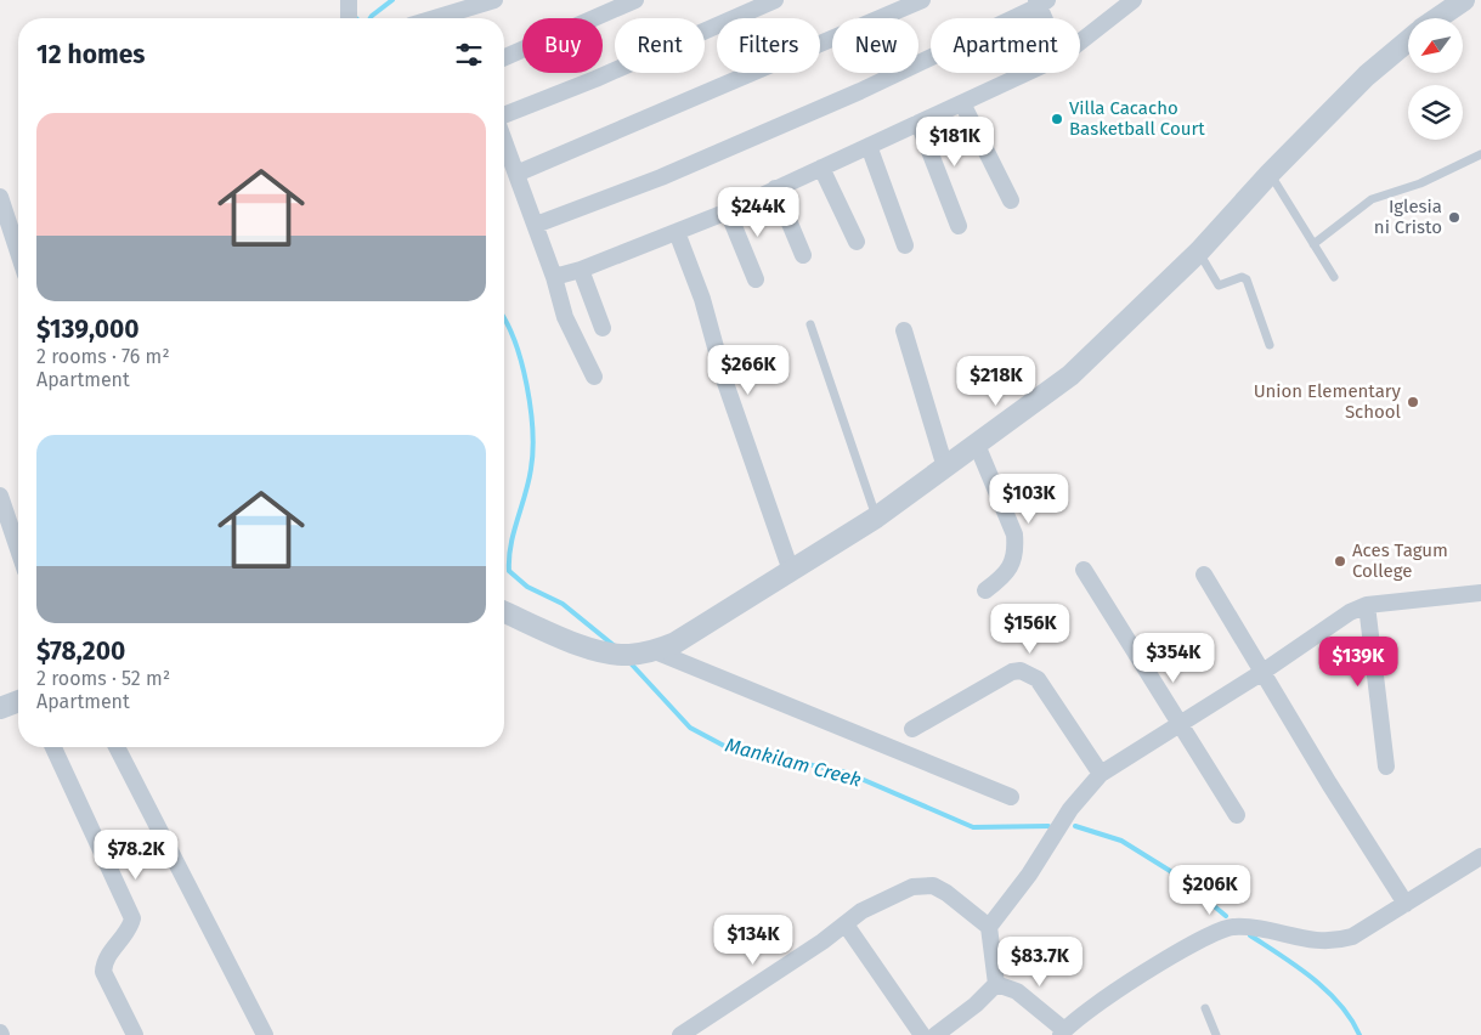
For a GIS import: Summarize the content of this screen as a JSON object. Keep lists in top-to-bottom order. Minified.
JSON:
{"water":["Mankilam Creek"],"places":["Villa Cacacho Basketball Court","Iglesia ni Cristo","Union Elementary School","Aces Tagum College"],"north":"bottom left","page":{"chip":["Buy","Rent","Filters","New","Apartment"],"heading":"12 homes","list":[{"name":"$139,000","note":"2 rooms · 76 m² · Apartment"},{"name":"$78,200","note":"2 rooms · 52 m² · Apartment"}],"price":["$181K","$244K","$266K","$218K","$103K","$156K","$354K","$139K","$78.2K","$206K","$134K","$83.7K"]}}
